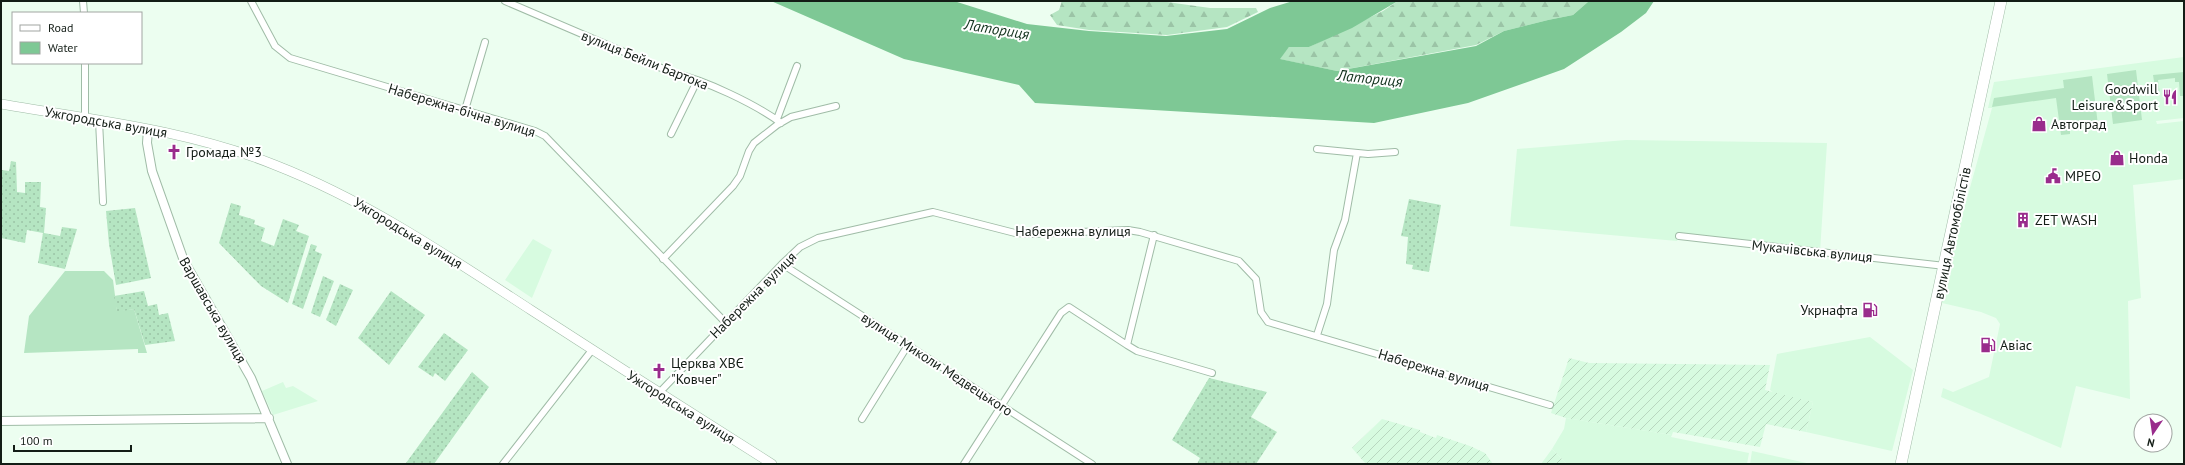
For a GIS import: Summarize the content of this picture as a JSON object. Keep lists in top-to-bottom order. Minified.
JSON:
{"streets":{"highway":["вулиця Автомобілістів"],"main road":["Ужгородська вулиця"],"street":["вулиця Бейли Бартока","Набережна-бічна вулиця","Набережна вулиця","Мукачівська вулиця","Варшавська вулиця","вулиця Миколи Медвецького"]},"crossings":[["Набережна-бічна вулиця","Набережна вулиця"],["Ужгородська вулиця","Набережна вулиця"],["Ужгородська вулиця","Варшавська вулиця"],["Набережна вулиця","вулиця Миколи Медвецького"],["вулиця Автомобілістів","Мукачівська вулиця"]],"water":["Латориця"],"places":{"restaurant":["Goodwill Leisure&Sport"],"shop":["Автоград","Honda"],"church":["Громада №3","Церква ХВЄ \"Ковчег\""],"public building":["МРЕО"],"building":["ZET WASH"],"fuel station":["Укрнафта","Авіас"]},"legend":["Road","Water"],"scale_bar":"100 m","north":"bottom"}
